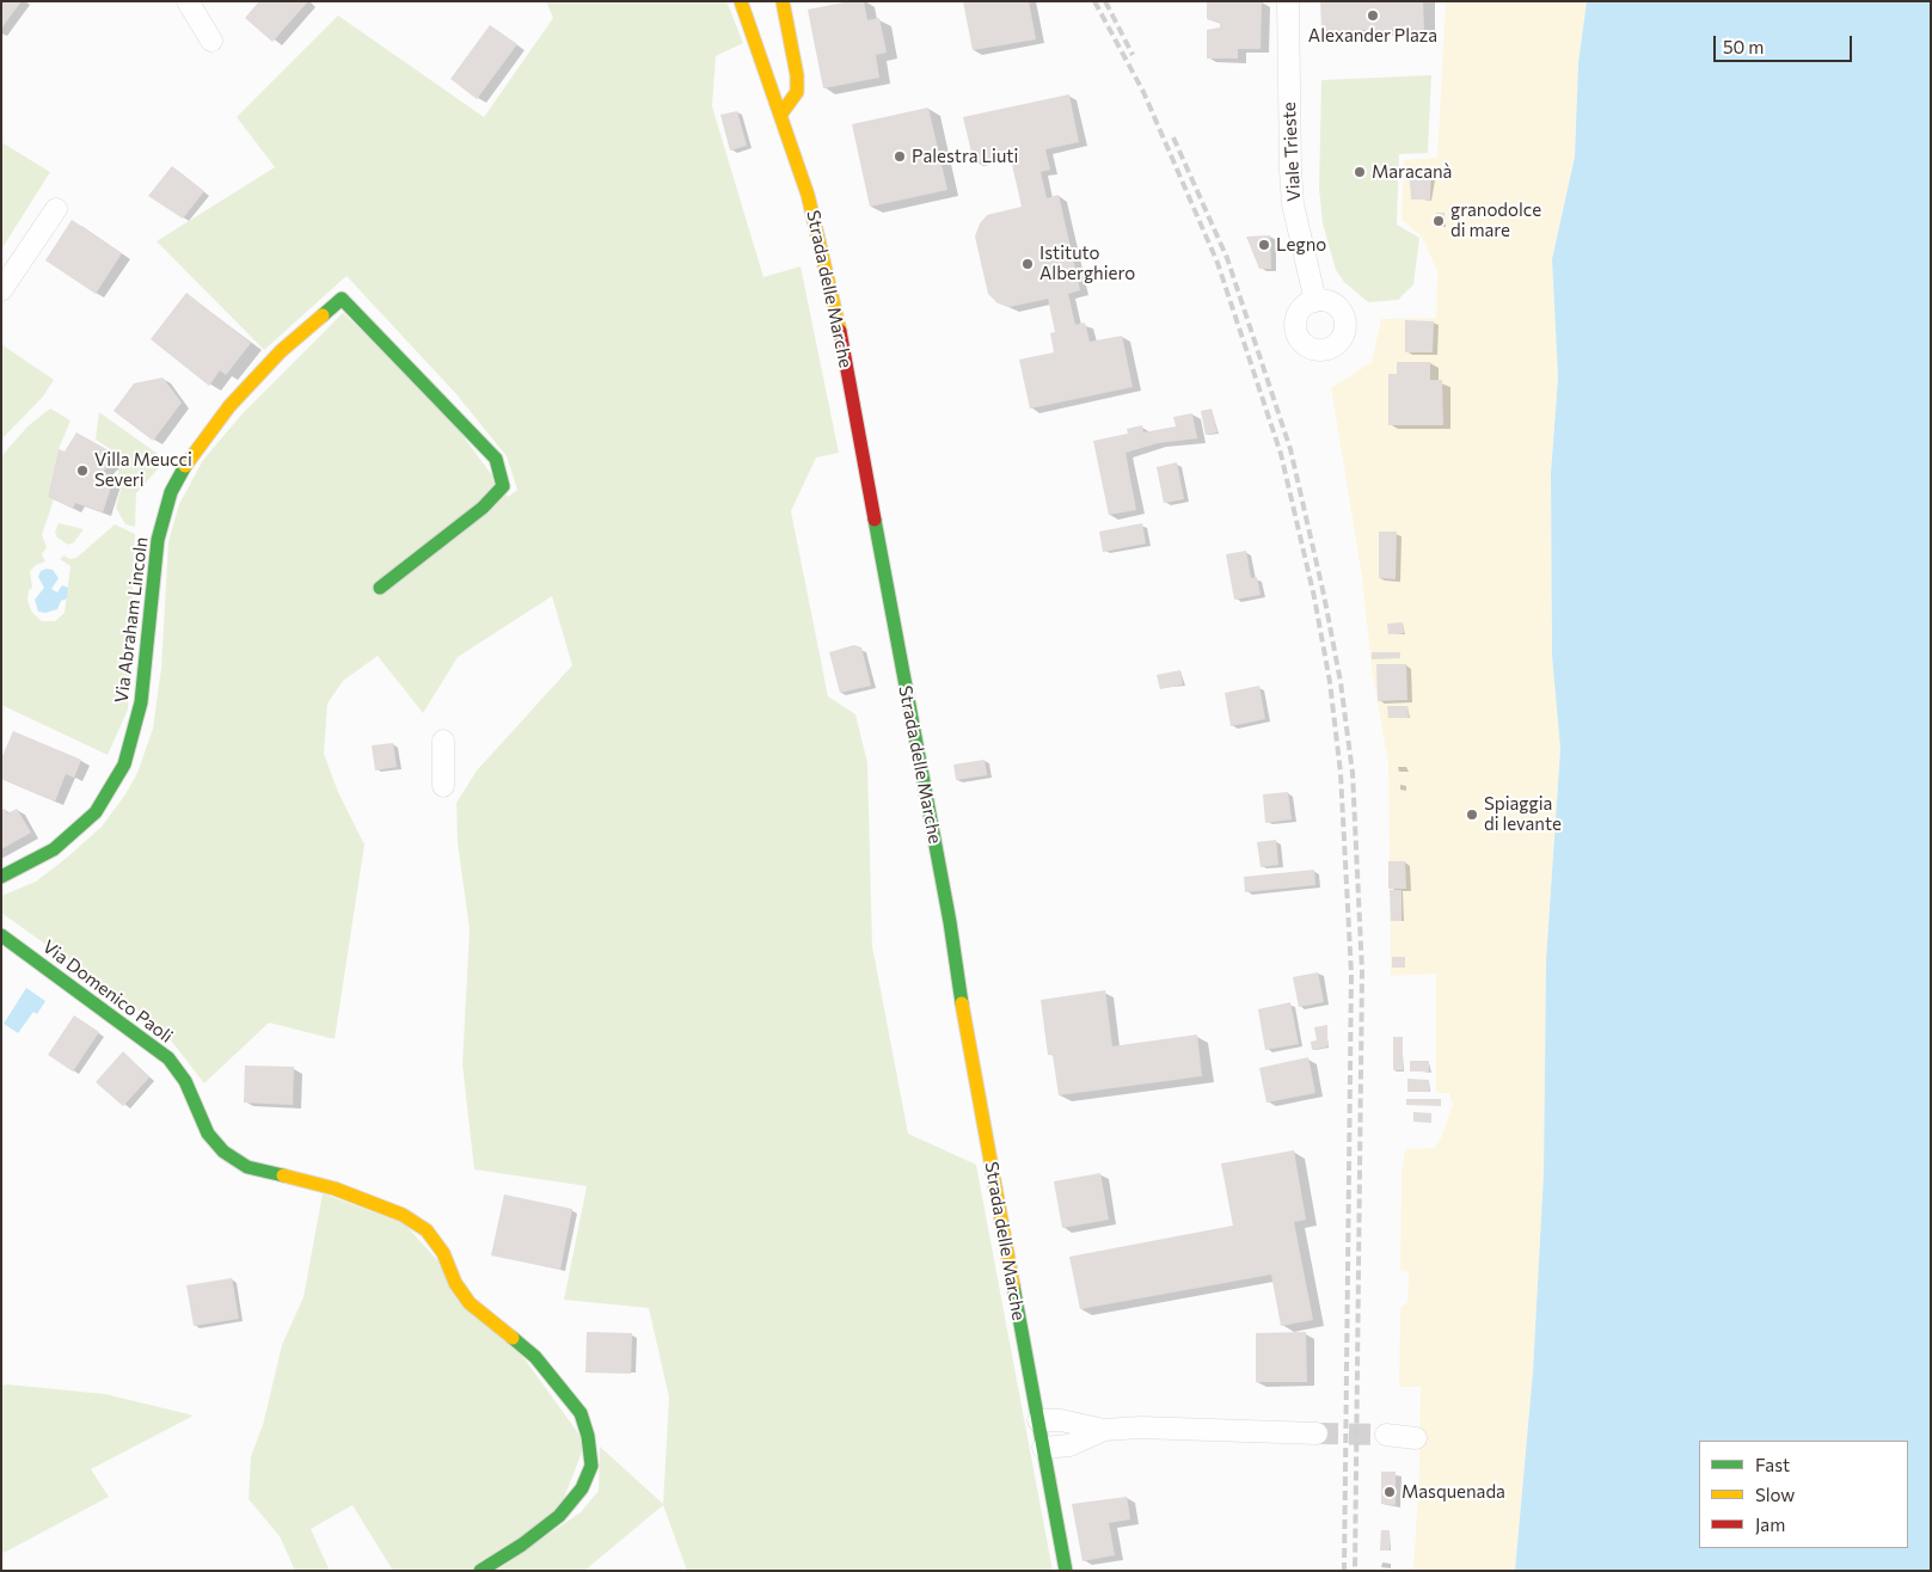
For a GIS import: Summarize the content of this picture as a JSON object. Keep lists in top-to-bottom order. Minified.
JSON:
{"streets":{"street":["Viale Trieste","Strada delle Marche","Via Abraham Lincoln","Via Domenico Paoli"]},"places":["Alexander Plaza","Palestra Liuti","Maracanà","granodolce di mare","Legno","Istituto Alberghiero","Villa Meucci Severi","Spiaggia di levante","Masquenada"],"legend":["Fast","Slow","Jam"],"scale_bar":"50 m"}
